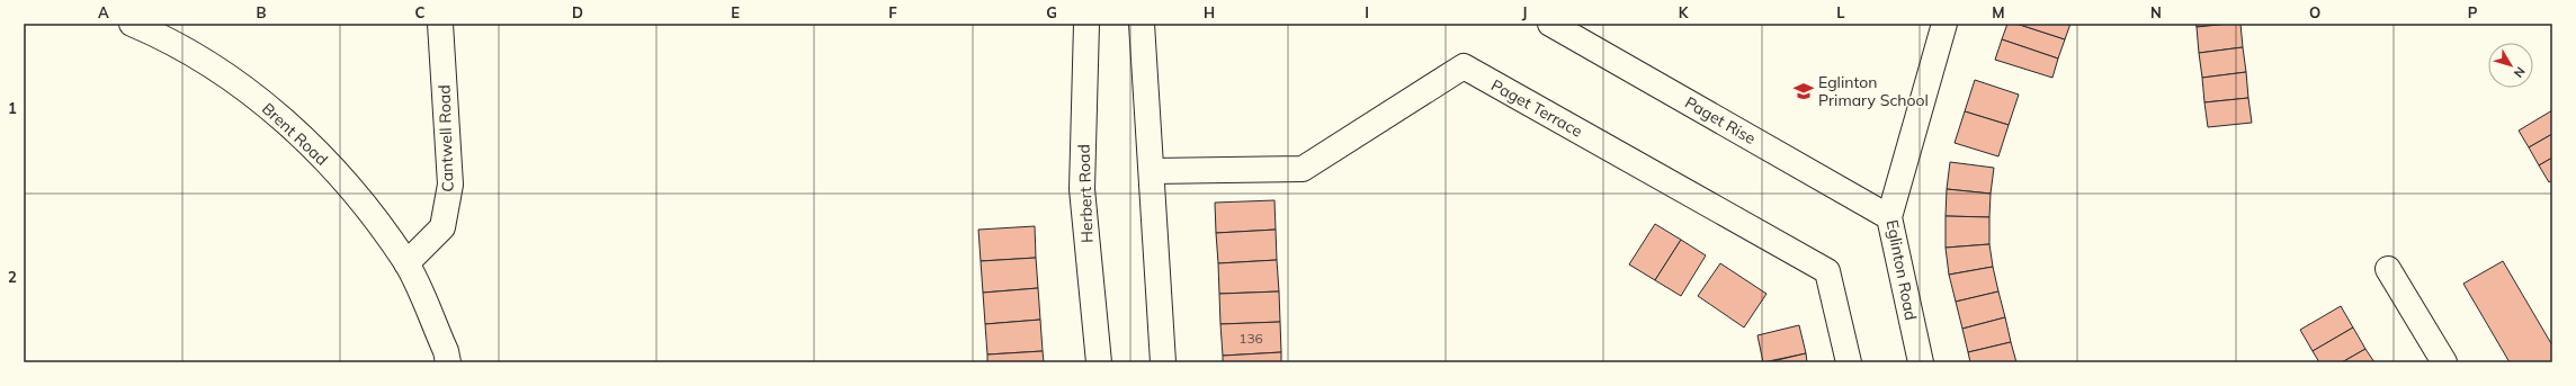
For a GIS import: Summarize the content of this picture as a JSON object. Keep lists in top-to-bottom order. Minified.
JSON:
{"streets":{"street":["Paget Terrace","Paget Rise","Brent Road","Cantwell Road","Herbert Road","Eglinton Road"]},"crossings":[["Paget Rise","Eglinton Road"],["Brent Road","Cantwell Road"]],"places":{"school or university":["Eglinton Primary School"]},"house_numbers":["136"],"north":"bottom right","grid":{"columns":["A","B","C","D","E","F","G","H","I","J","K","L","M","N","O","P"],"rows":["1","2"]}}
